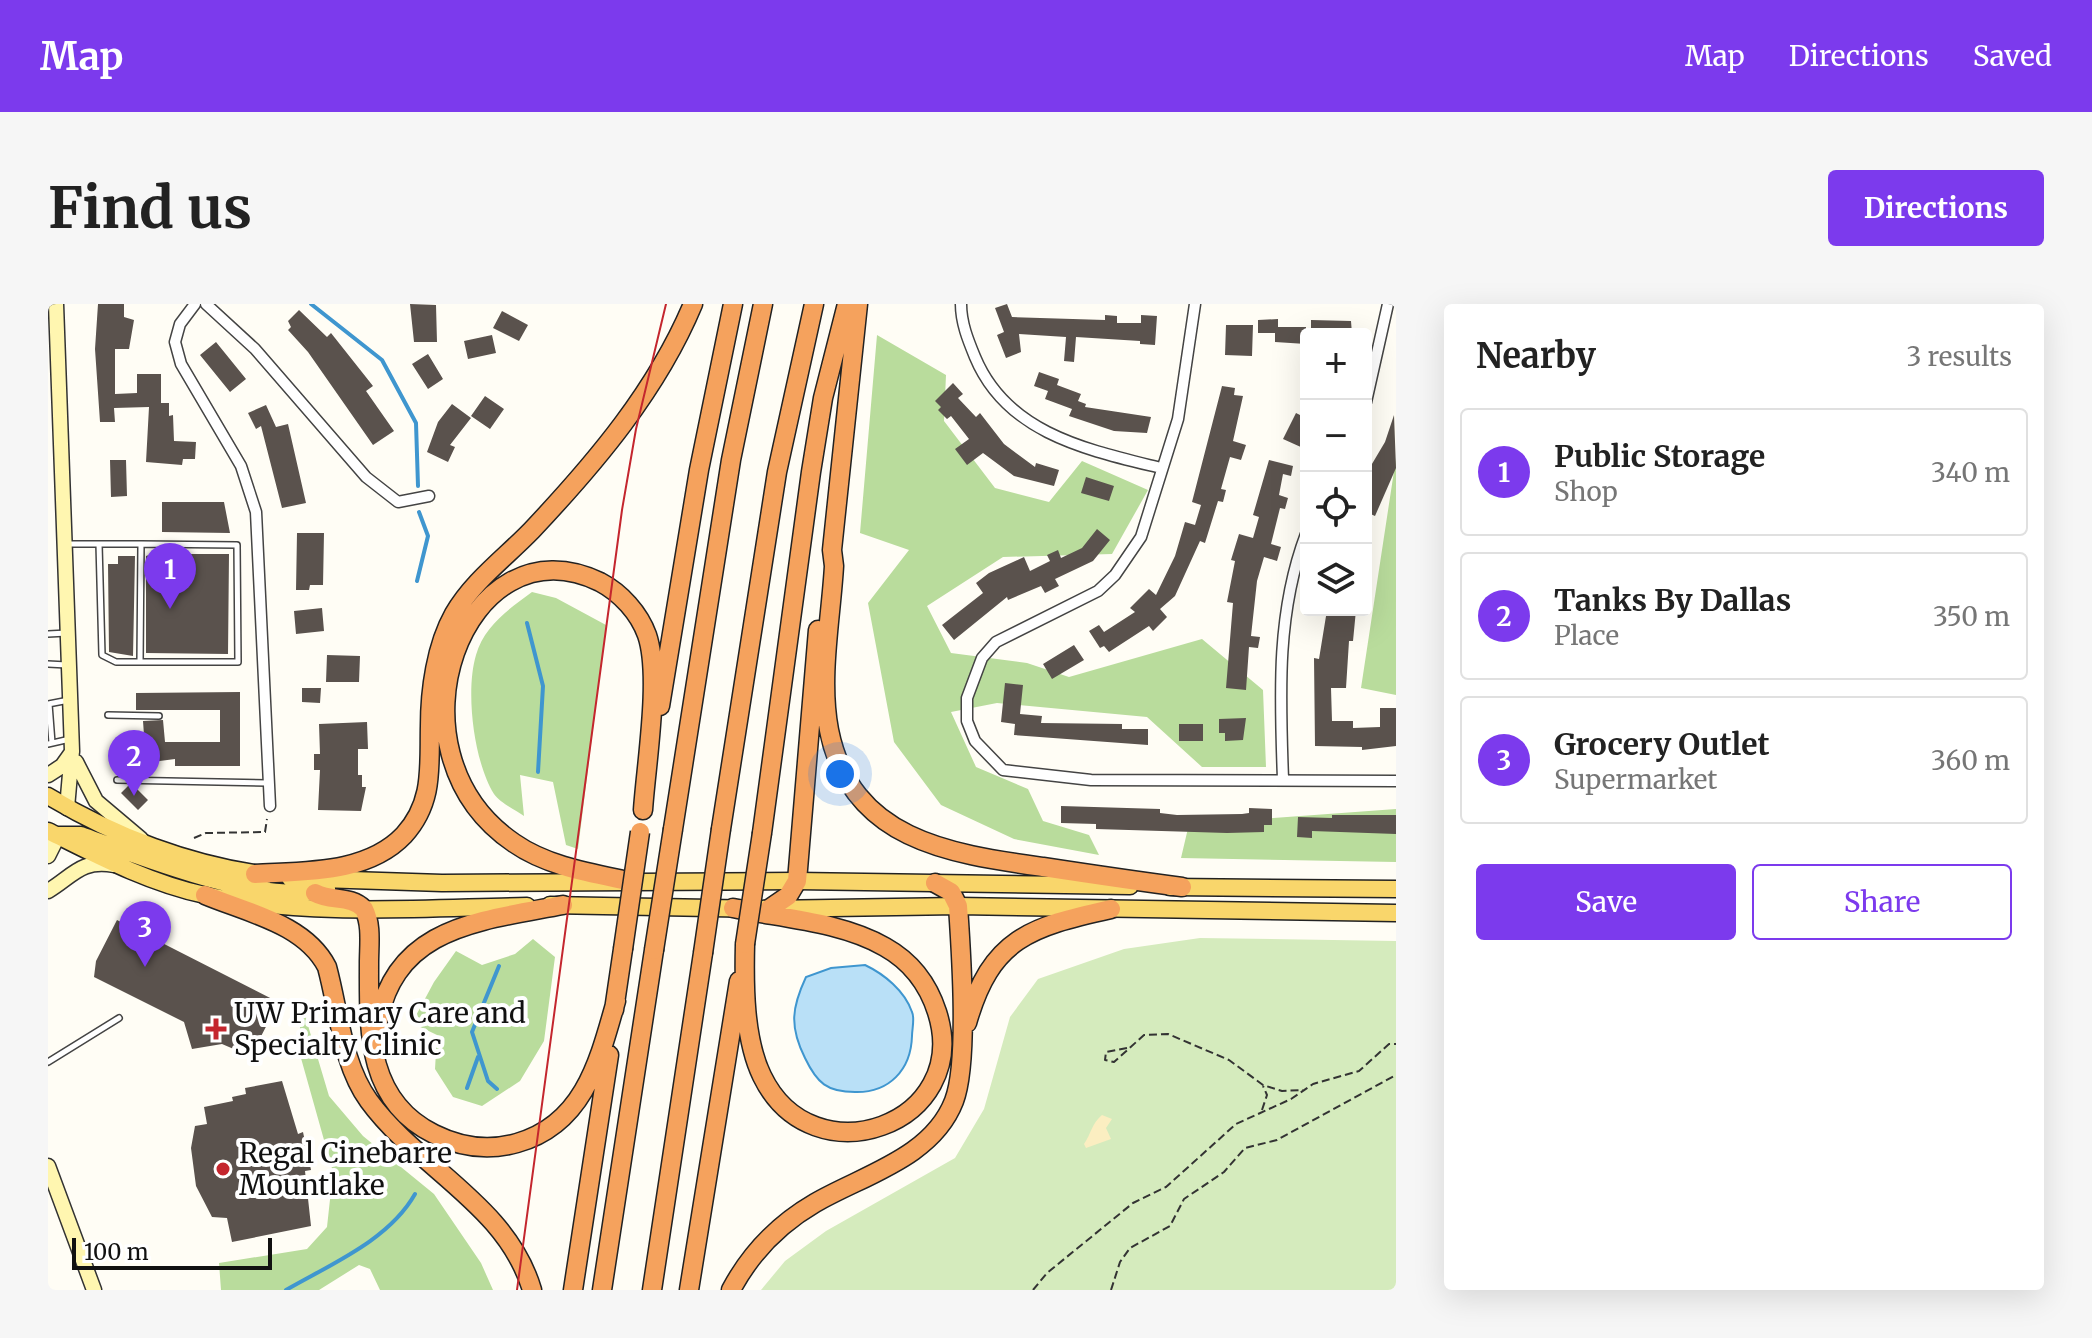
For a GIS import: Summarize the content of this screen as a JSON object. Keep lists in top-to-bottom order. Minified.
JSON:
{"places":{"health":["UW Primary Care and Specialty Clinic"],"other":["Regal Cinebarre Mountlake"]},"scale_bar":"100 m","page":{"header":"Map","nav":["Map","Directions","Saved"],"buttons":["Directions",["Save","Share"]],"title":"Find us","heading":["Nearby","3 results"],"map_buttons":["+","−"],"list":[{"mark":"1","name":"Public Storage","note":"Shop","value":"340 m"},{"mark":"2","name":"Tanks By Dallas","note":"Place","value":"350 m"},{"mark":"3","name":"Grocery Outlet","note":"Supermarket","value":"360 m"}],"pins":["1","2","3"],"scale":"100 m"}}
